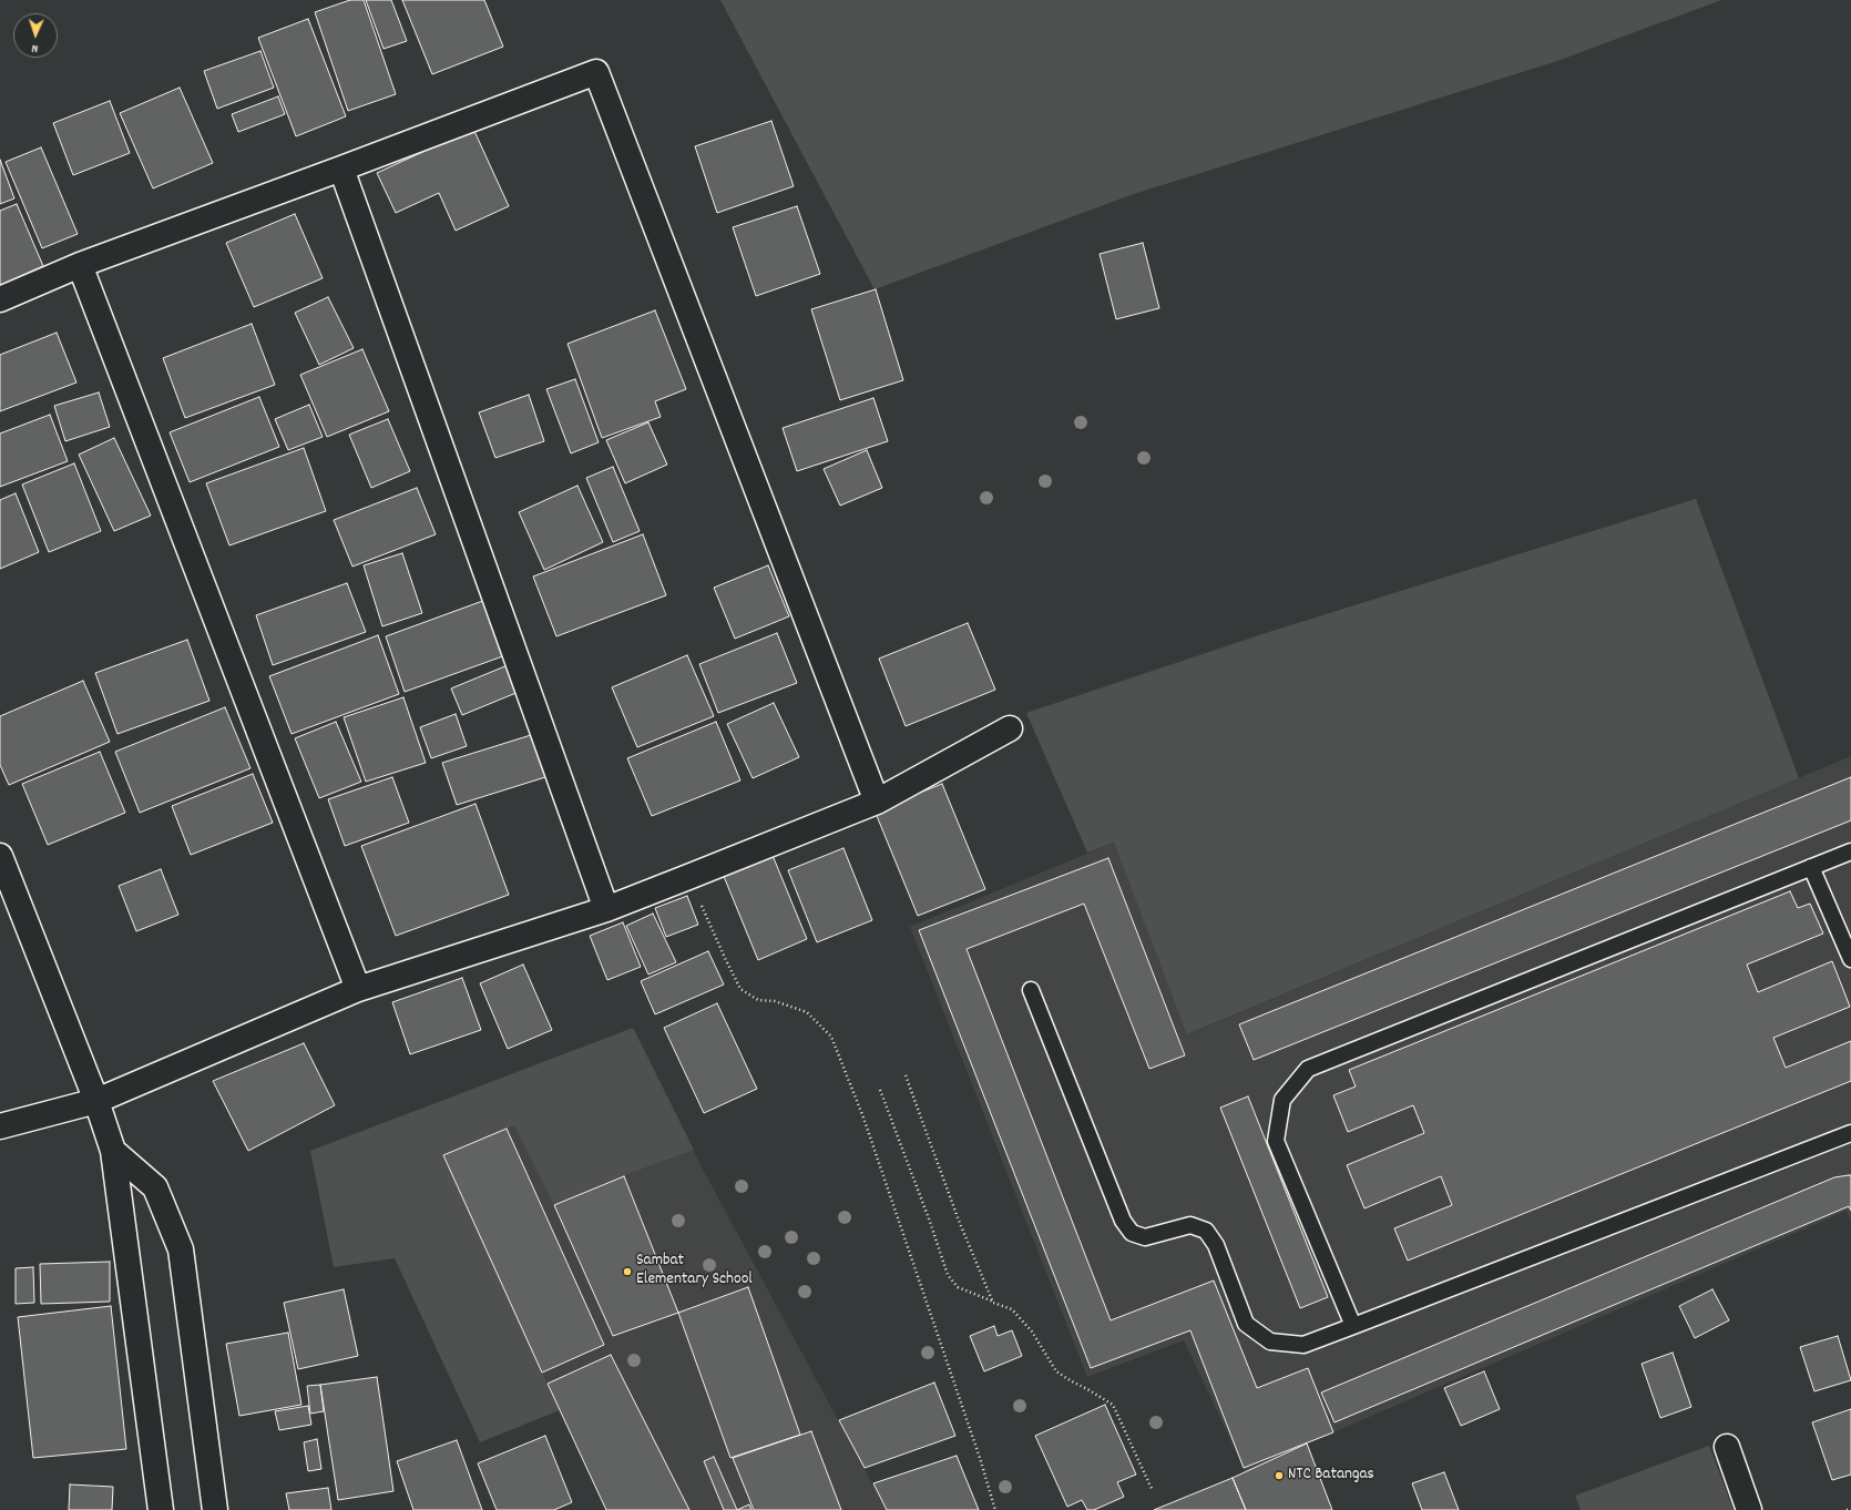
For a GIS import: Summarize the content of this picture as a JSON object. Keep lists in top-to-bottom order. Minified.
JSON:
{"places":["Sambat Elementary School","NTC Batangas"],"north":"bottom"}
